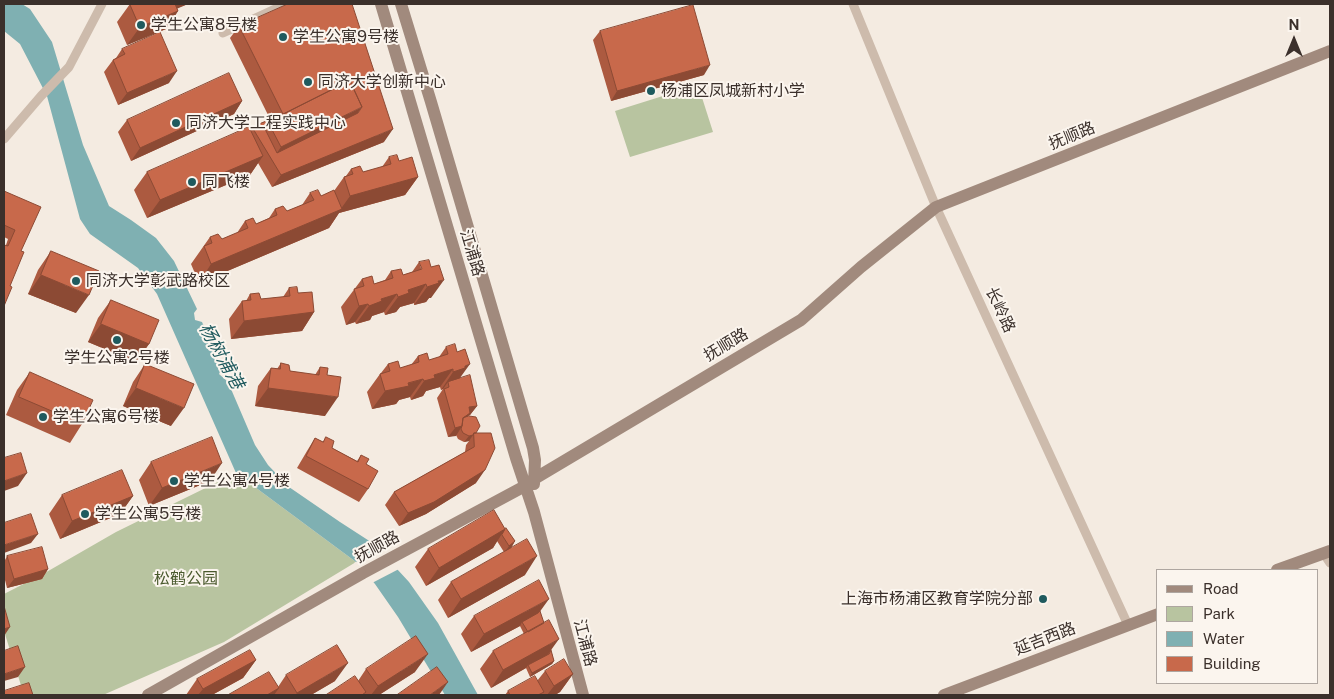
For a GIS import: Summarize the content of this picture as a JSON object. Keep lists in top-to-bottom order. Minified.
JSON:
{"streets":{"street":["抚顺路","江浦路","长岭路","延吉西路"]},"crossings":[["抚顺路","江浦路"],["抚顺路","长岭路"],["长岭路","延吉西路"]],"water":["杨树浦港"],"parks":["松鹤公园"],"places":["学生公寓8号楼","学生公寓9号楼","同济大学创新中心","杨浦区凤城新村小学","同济大学工程实践中心","同飞楼","同济大学彰武路校区","学生公寓2号楼","学生公寓6号楼","学生公寓4号楼","学生公寓5号楼","上海市杨浦区教育学院分部"],"legend":["Road","Park","Water","Building"],"north":"top"}
